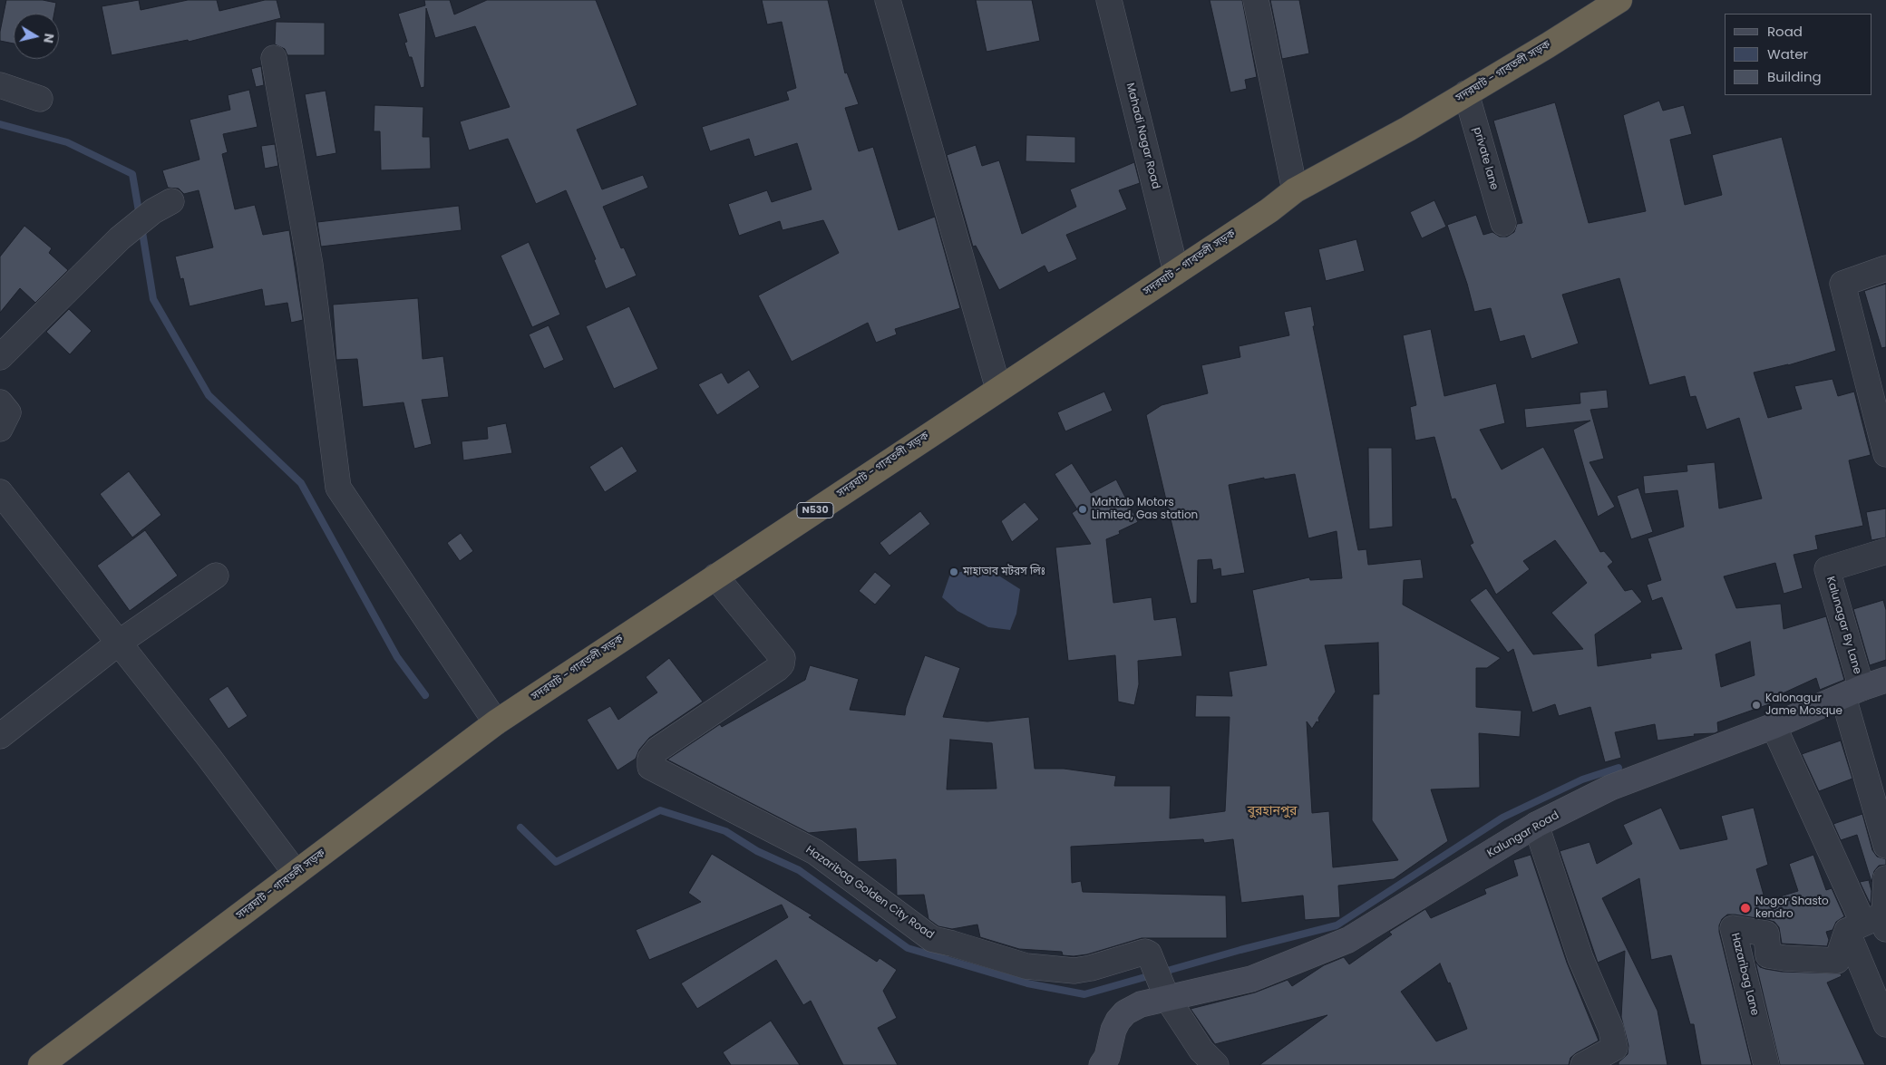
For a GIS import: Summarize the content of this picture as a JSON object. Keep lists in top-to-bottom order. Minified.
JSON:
{"streets":{"highway":["সদরঘাট - গাবতলী সড়ক","N530"],"street":["Mahadi Nagar Road","private lane","Kalunagar By Lane","Kalungar Road","Hazaribag Golden City Road","Hazaribag Lane"]},"crossings":[["সদরঘাট - গাবতলী সড়ক","Mahadi Nagar Road"],["সদরঘাট - গাবতলী সড়ক","private lane"],["সদরঘাট - গাবতলী সড়ক","Hazaribag Golden City Road"],["Kalunagar By Lane","Kalungar Road"],["Kalungar Road","Hazaribag Golden City Road"]],"districts":["বুরহানপুর"],"places":["Mahtab Motors Limited, Gas station","মাহাতাব মটরস লিঃ","Kalonagur Jame Mosque","Nogor Shasto kendro"],"legend":["Road","Water","Building"],"north":"right"}
